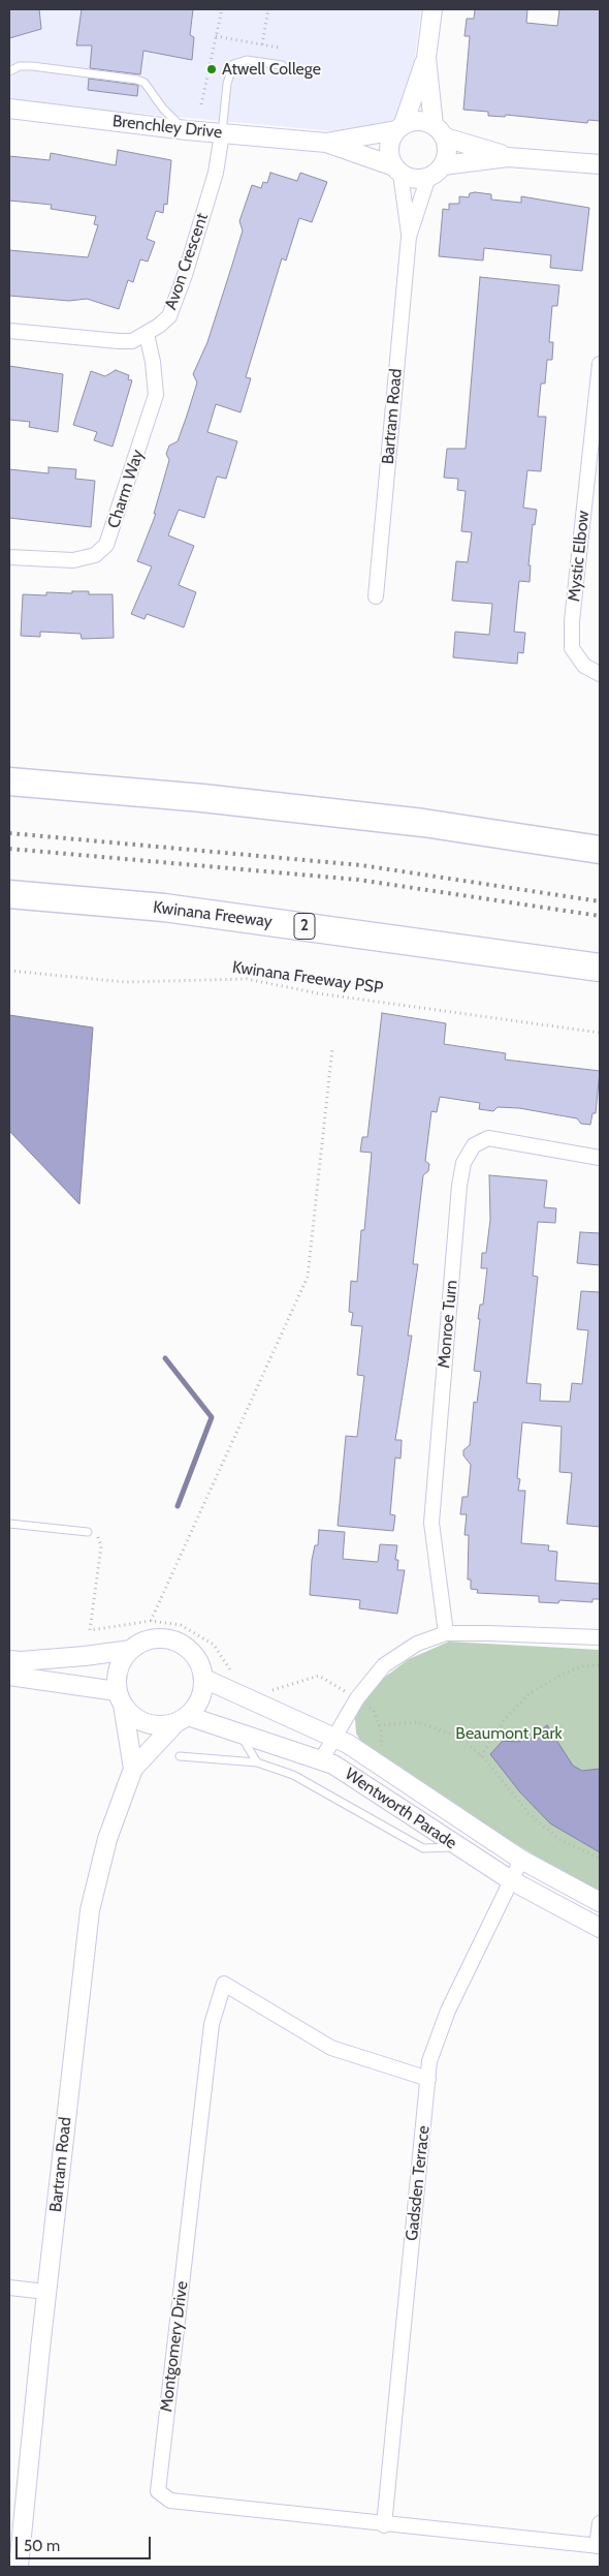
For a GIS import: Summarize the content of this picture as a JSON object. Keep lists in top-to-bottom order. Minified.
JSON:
{"streets":{"highway":["Kwinana Freeway","2"],"street":["Brenchley Drive","Avon Crescent","Bartram Road","Charm Way","Mystic Elbow","Monroe Turn","Wentworth Parade","Gadsden Terrace","Montgomery Drive"],"path":["Kwinana Freeway PSP"]},"crossings":[["Brenchley Drive","Avon Crescent"],["Brenchley Drive","Bartram Road"],["Avon Crescent","Charm Way"],["Bartram Road","Wentworth Parade"],["Wentworth Parade","Gadsden Terrace"],["Gadsden Terrace","Montgomery Drive"]],"parks":["Beaumont Park"],"places":["Atwell College"],"scale_bar":"50 m"}
